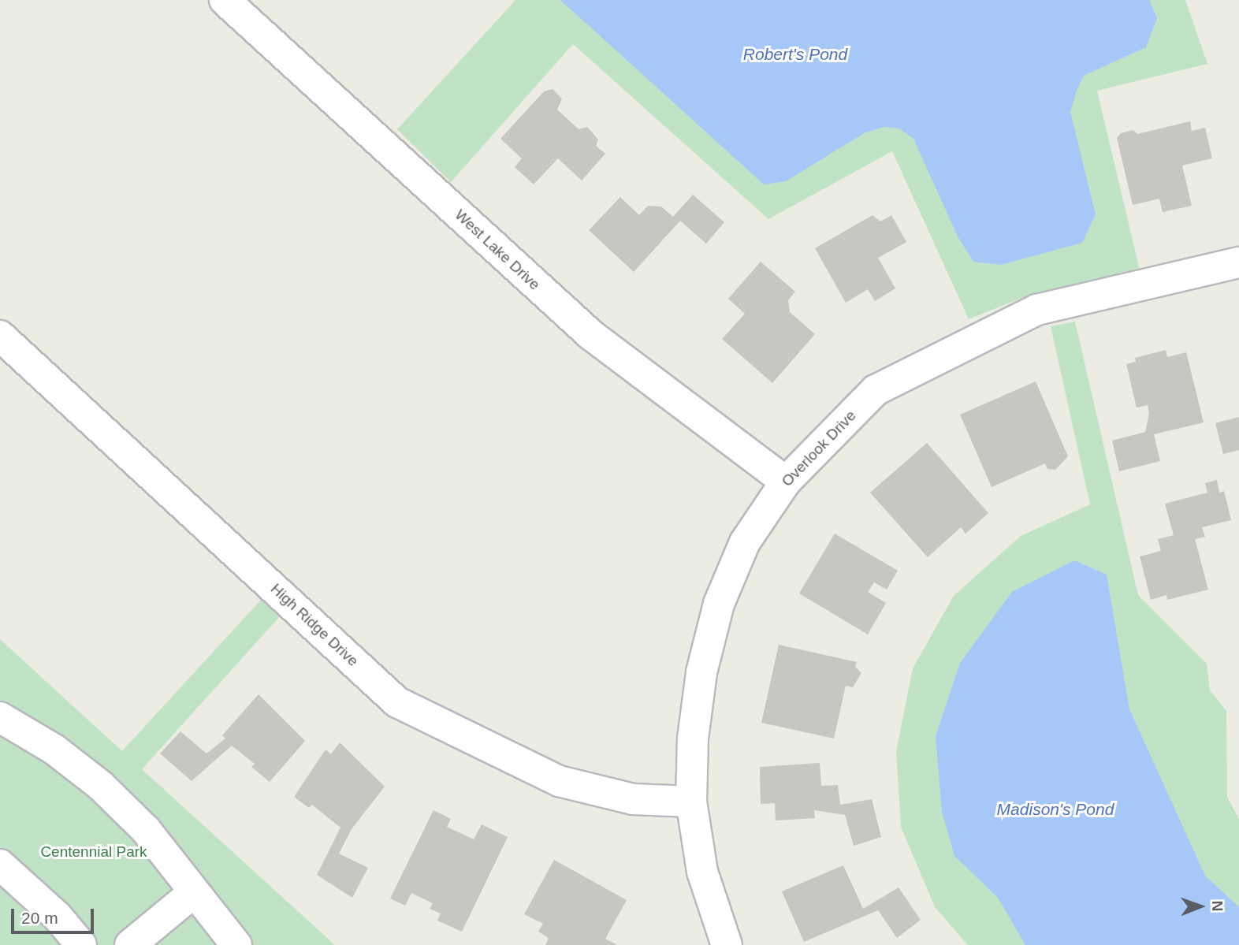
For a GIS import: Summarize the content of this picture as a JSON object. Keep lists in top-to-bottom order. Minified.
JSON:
{"streets":{"street":["West Lake Drive","Overlook Drive","High Ridge Drive"]},"crossings":[["West Lake Drive","Overlook Drive"],["Overlook Drive","High Ridge Drive"]],"water":["Robert's Pond","Madison's Pond"],"parks":["Centennial Park"],"scale_bar":"20 m","north":"right"}
